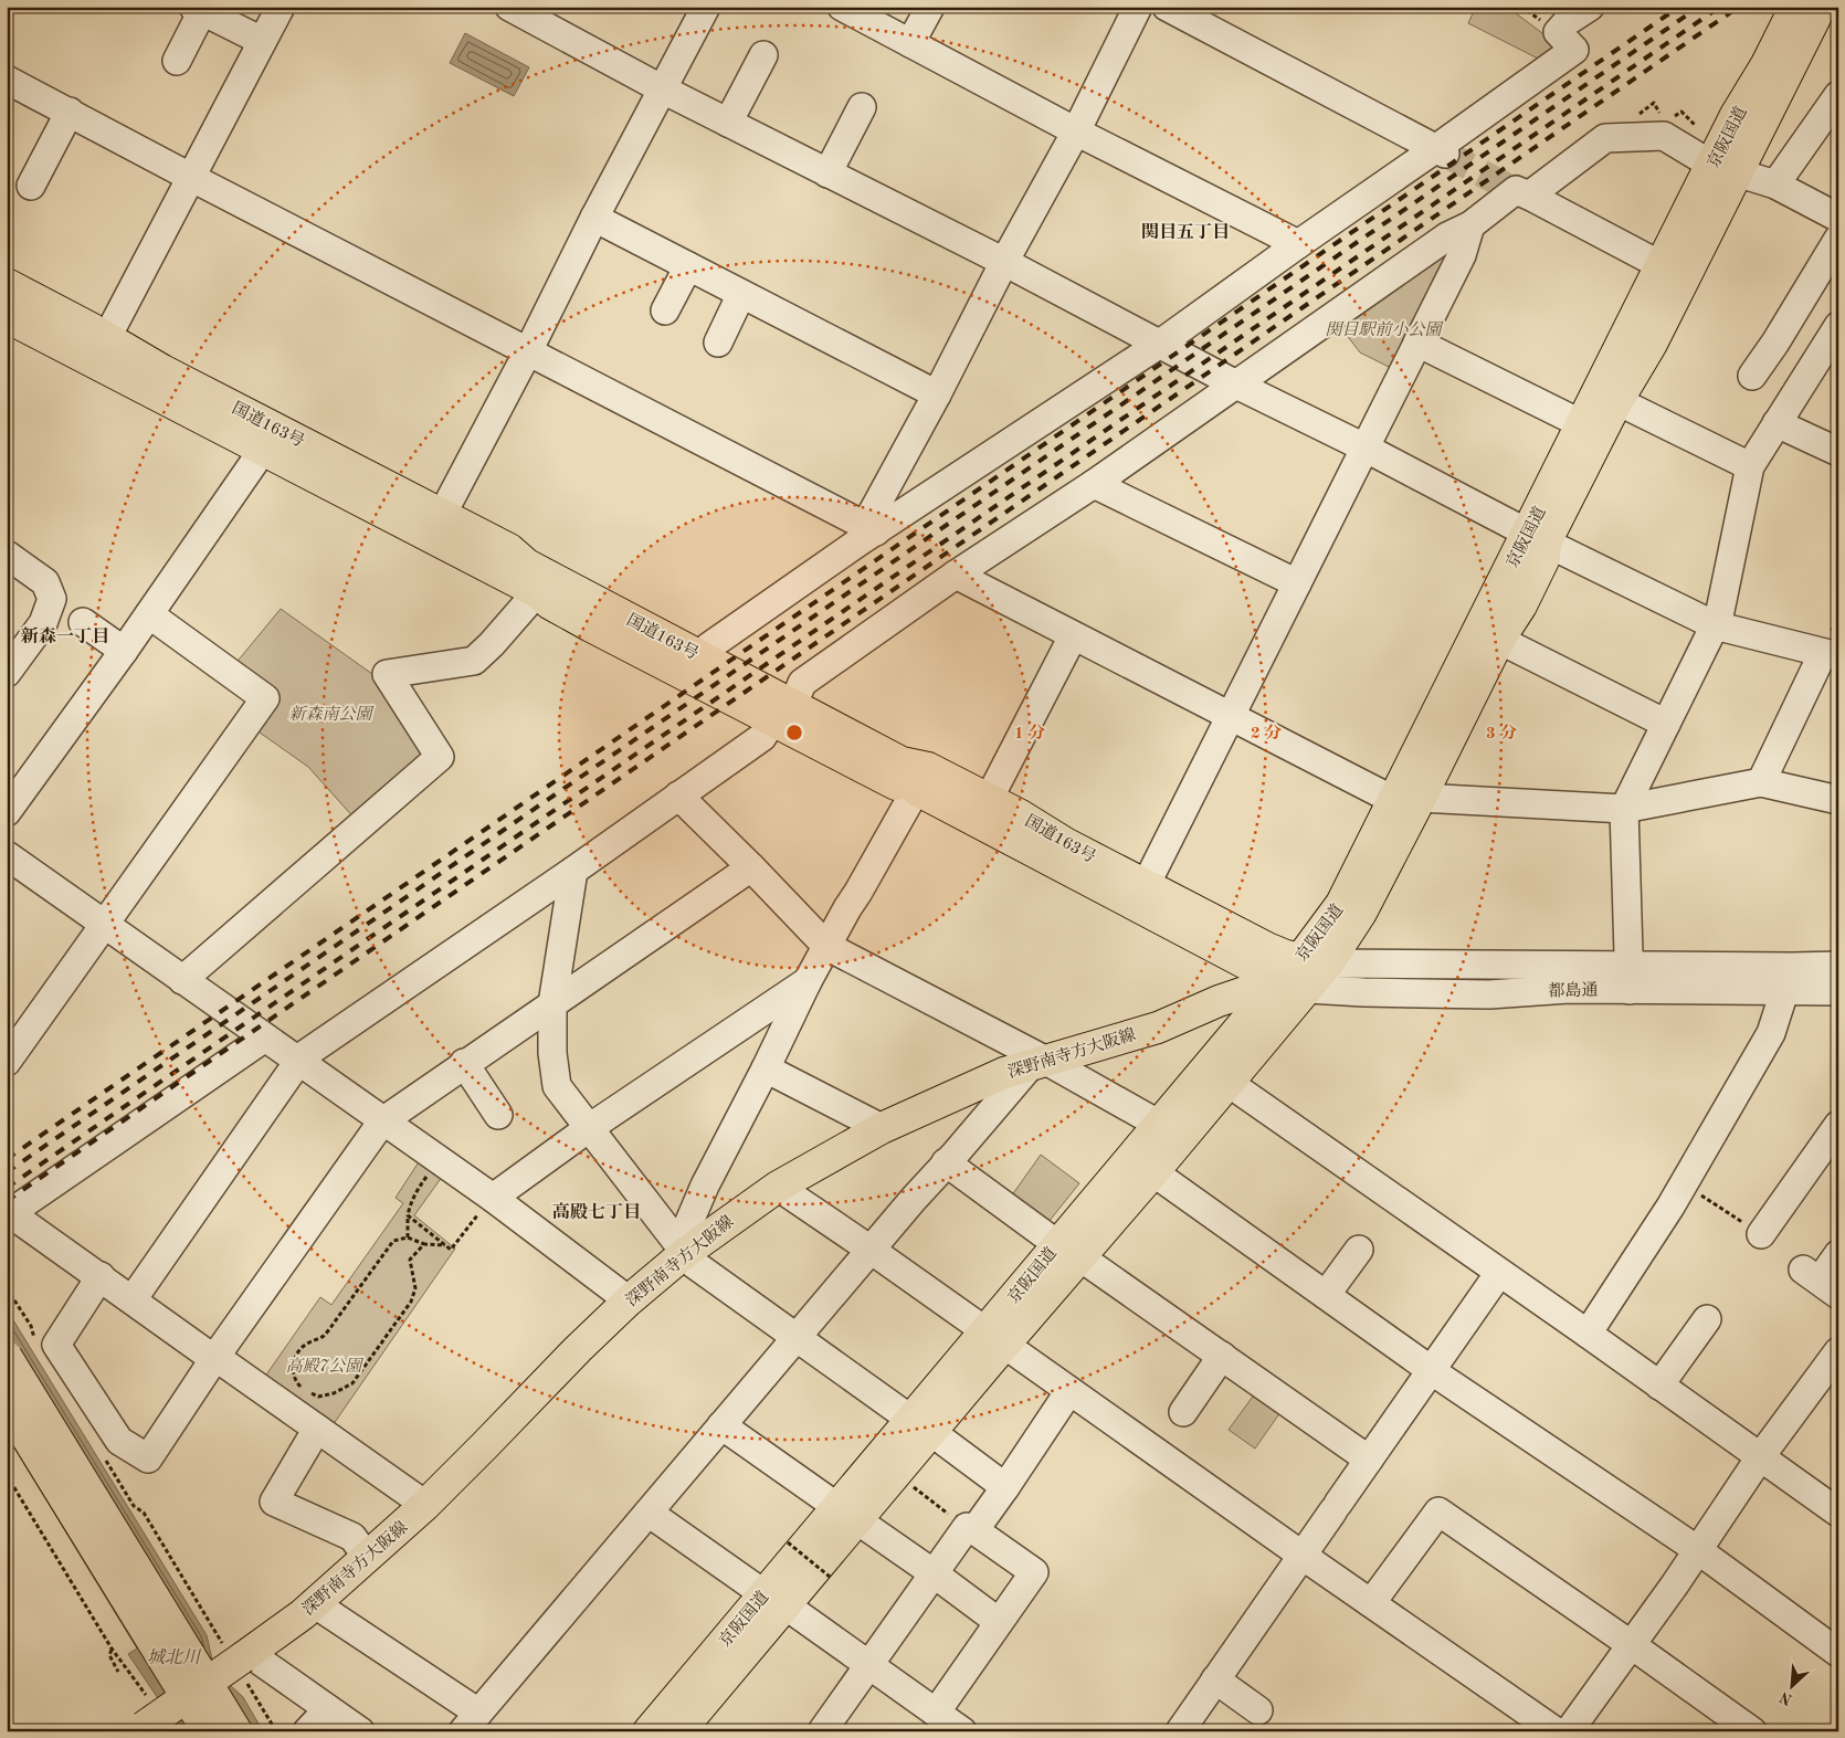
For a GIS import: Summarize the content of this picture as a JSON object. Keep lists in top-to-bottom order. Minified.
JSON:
{"streets":{"main road":["京阪国道","国道163号","深野南寺方大阪線"],"street":["都島通"]},"crossings":[["京阪国道","国道163号"],["京阪国道","都島通"],["京阪国道","深野南寺方大阪線"],["国道163号","都島通"],["国道163号","深野南寺方大阪線"]],"districts":["関目五丁目","新森一丁目","高殿七丁目"],"water":["城北川"],"parks":["関目駅前小公園","新森南公園","高殿7公園"],"north":"bottom left","rings":["1 分","2 分","3 分"]}
